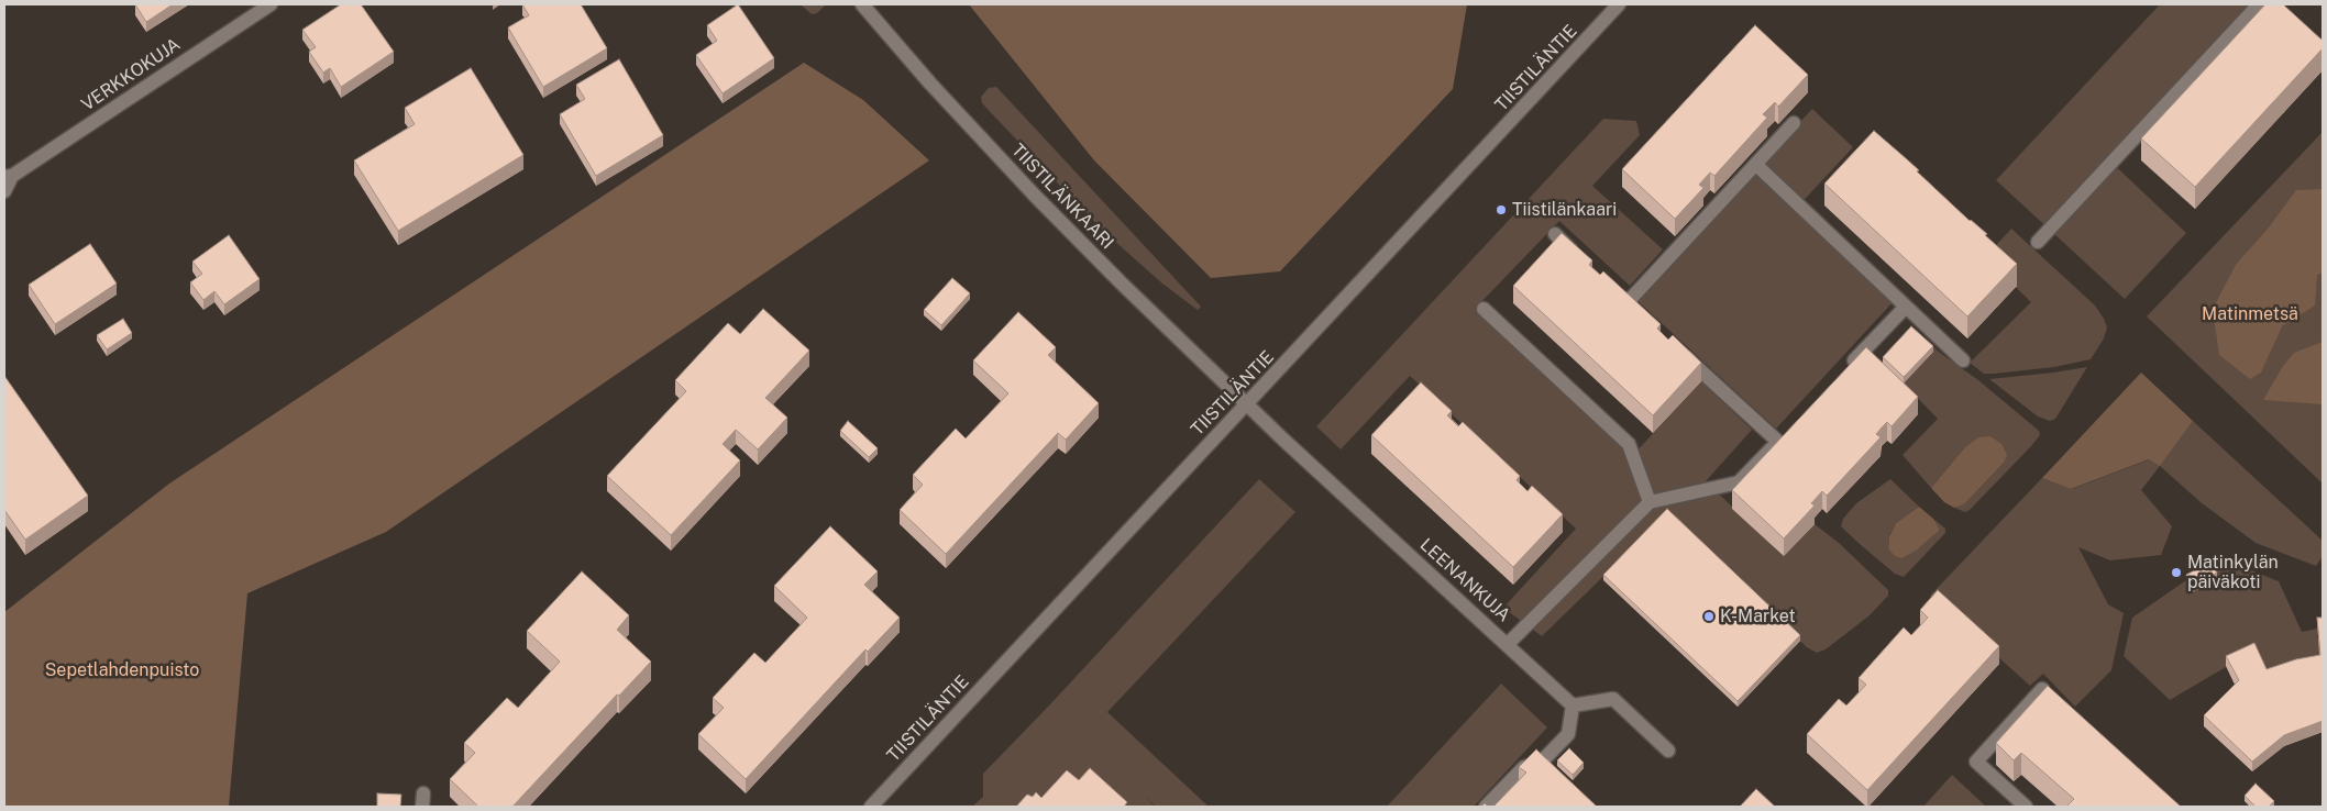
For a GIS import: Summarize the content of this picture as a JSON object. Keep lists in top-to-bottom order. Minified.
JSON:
{"streets":{"street":["TIISTILÄNTIE","VERKKOKUJA","TIISTILÄNKAARI","LEENANKUJA"]},"crossings":[["TIISTILÄNTIE","TIISTILÄNKAARI"],["TIISTILÄNTIE","LEENANKUJA"],["TIISTILÄNKAARI","LEENANKUJA"]],"parks":["Matinmetsä","Sepetlahdenpuisto"],"places":["Tiistilänkaari","Matinkylän päiväkoti","K-Market"]}
